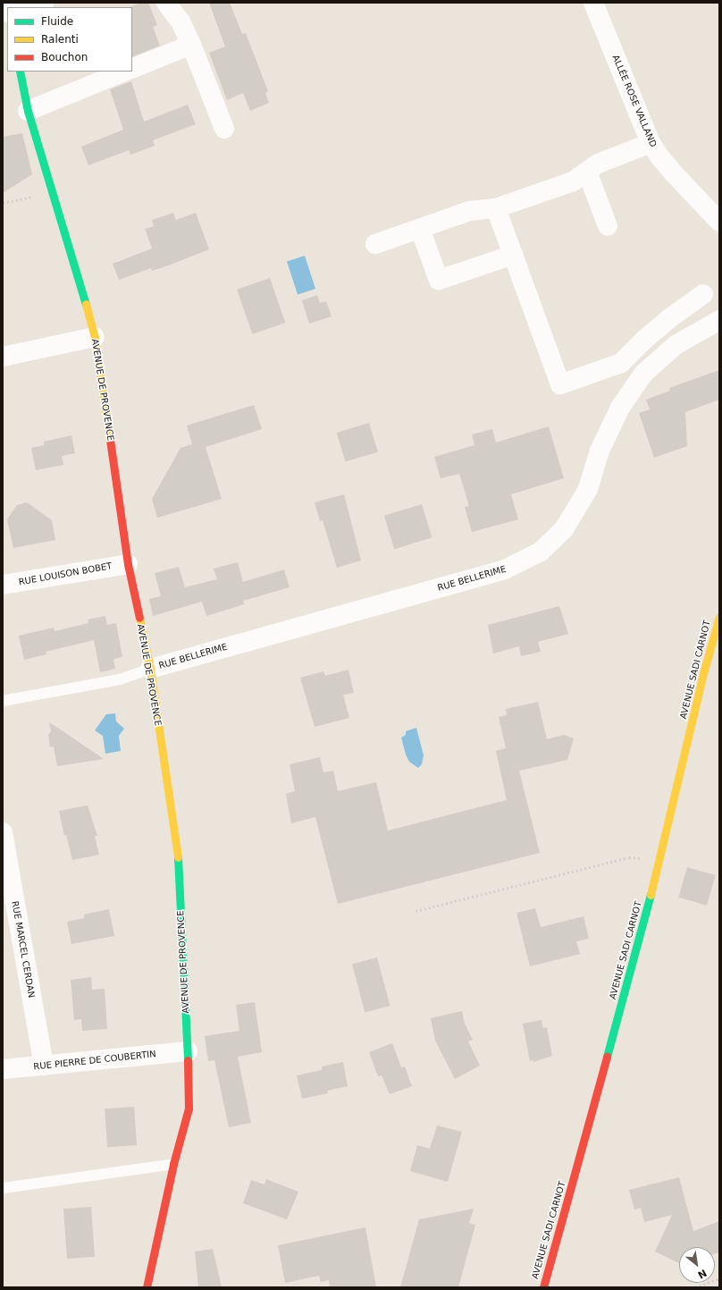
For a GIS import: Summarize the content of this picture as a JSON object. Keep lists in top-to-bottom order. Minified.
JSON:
{"streets":{"street":["ALLÉE ROSE VALLAND","AVENUE DE PROVENCE","RUE LOUISON BOBET","RUE BELLERIME","AVENUE SADI CARNOT","RUE MARCEL CERDAN","RUE PIERRE DE COUBERTIN"]},"crossings":[["AVENUE DE PROVENCE","RUE LOUISON BOBET"],["AVENUE DE PROVENCE","RUE BELLERIME"],["AVENUE DE PROVENCE","RUE PIERRE DE COUBERTIN"],["RUE MARCEL CERDAN","RUE PIERRE DE COUBERTIN"]],"legend":["Fluide","Ralenti","Bouchon"],"north":"bottom right"}
